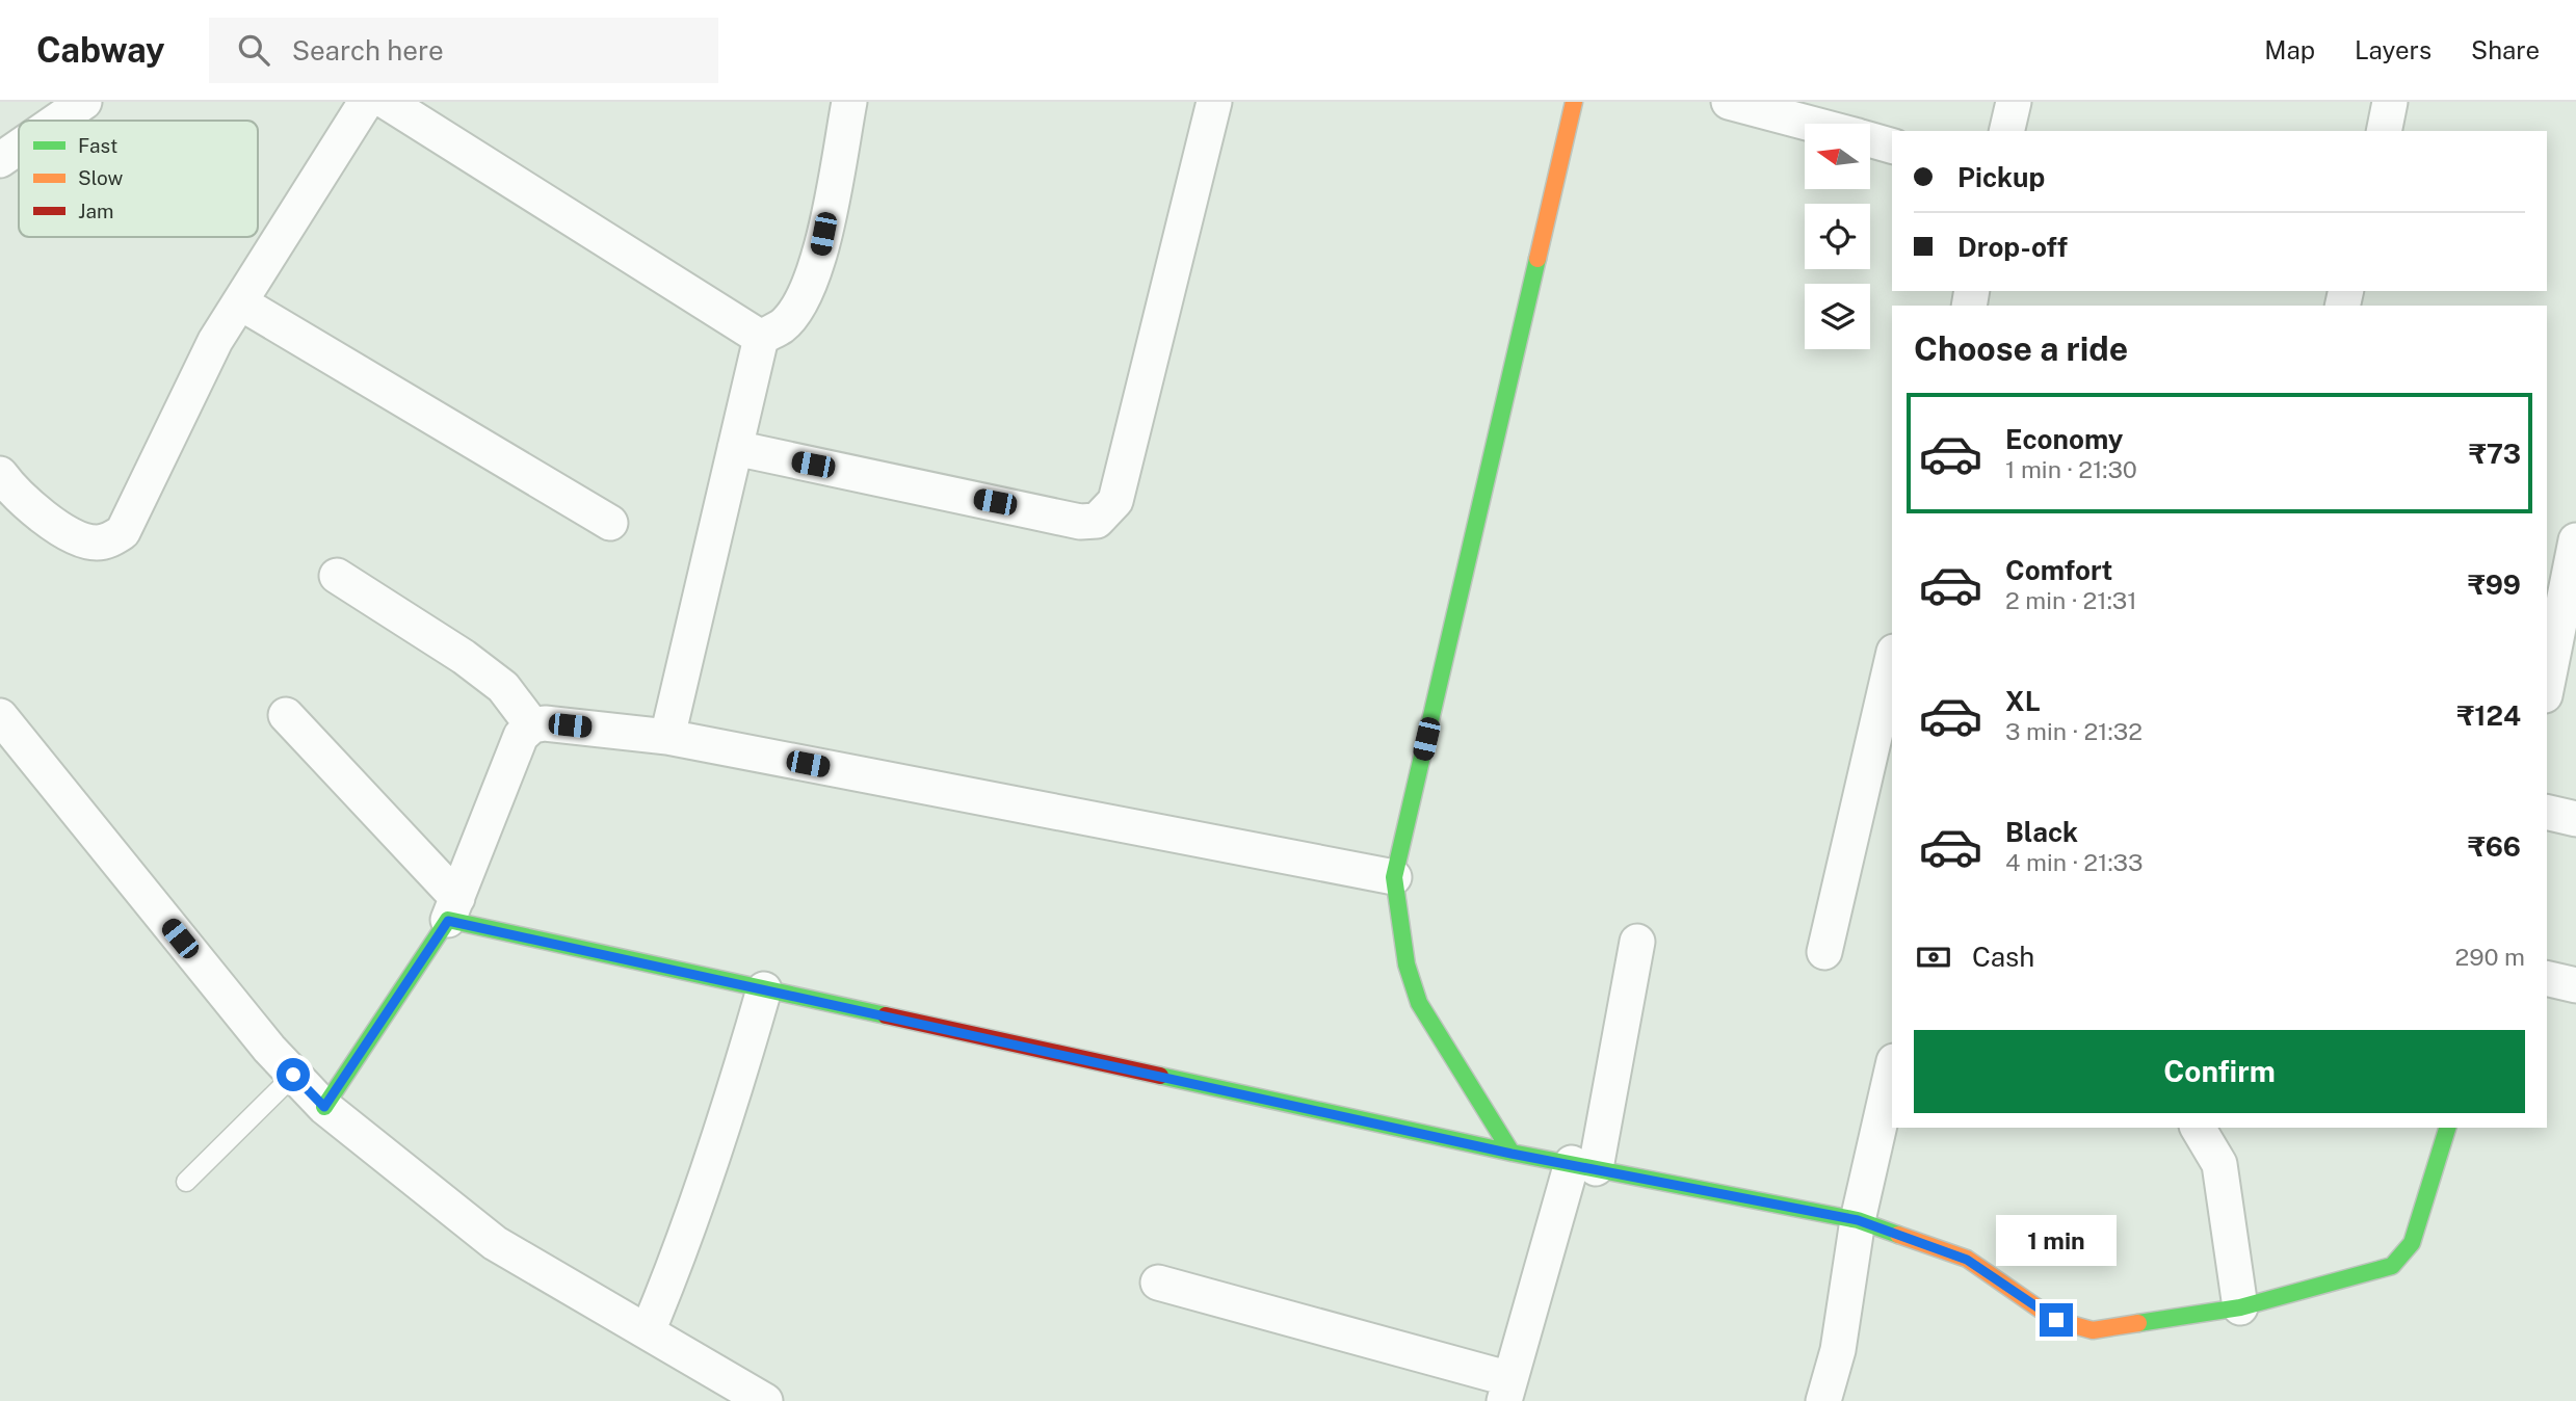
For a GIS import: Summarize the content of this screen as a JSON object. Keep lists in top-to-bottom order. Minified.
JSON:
{"legend":["Fast","Slow","Jam"],"north":"left","page":{"header":"Cabway","search":"Search here","nav":["Map","Layers","Share"],"banner":["Pickup","Drop-off"],"heading":"Choose a ride","list":[{"name":"Economy","note":"1 min · 21:30","value":"₹73"},{"name":"Comfort","note":"2 min · 21:31","value":"₹99"},{"name":"XL","note":"3 min · 21:32","value":"₹124"},{"name":"Black","note":"4 min · 21:33","value":"₹66"}],"pay":["Cash","290 m"],"buttons":"Confirm","bubble":"1 min"}}
